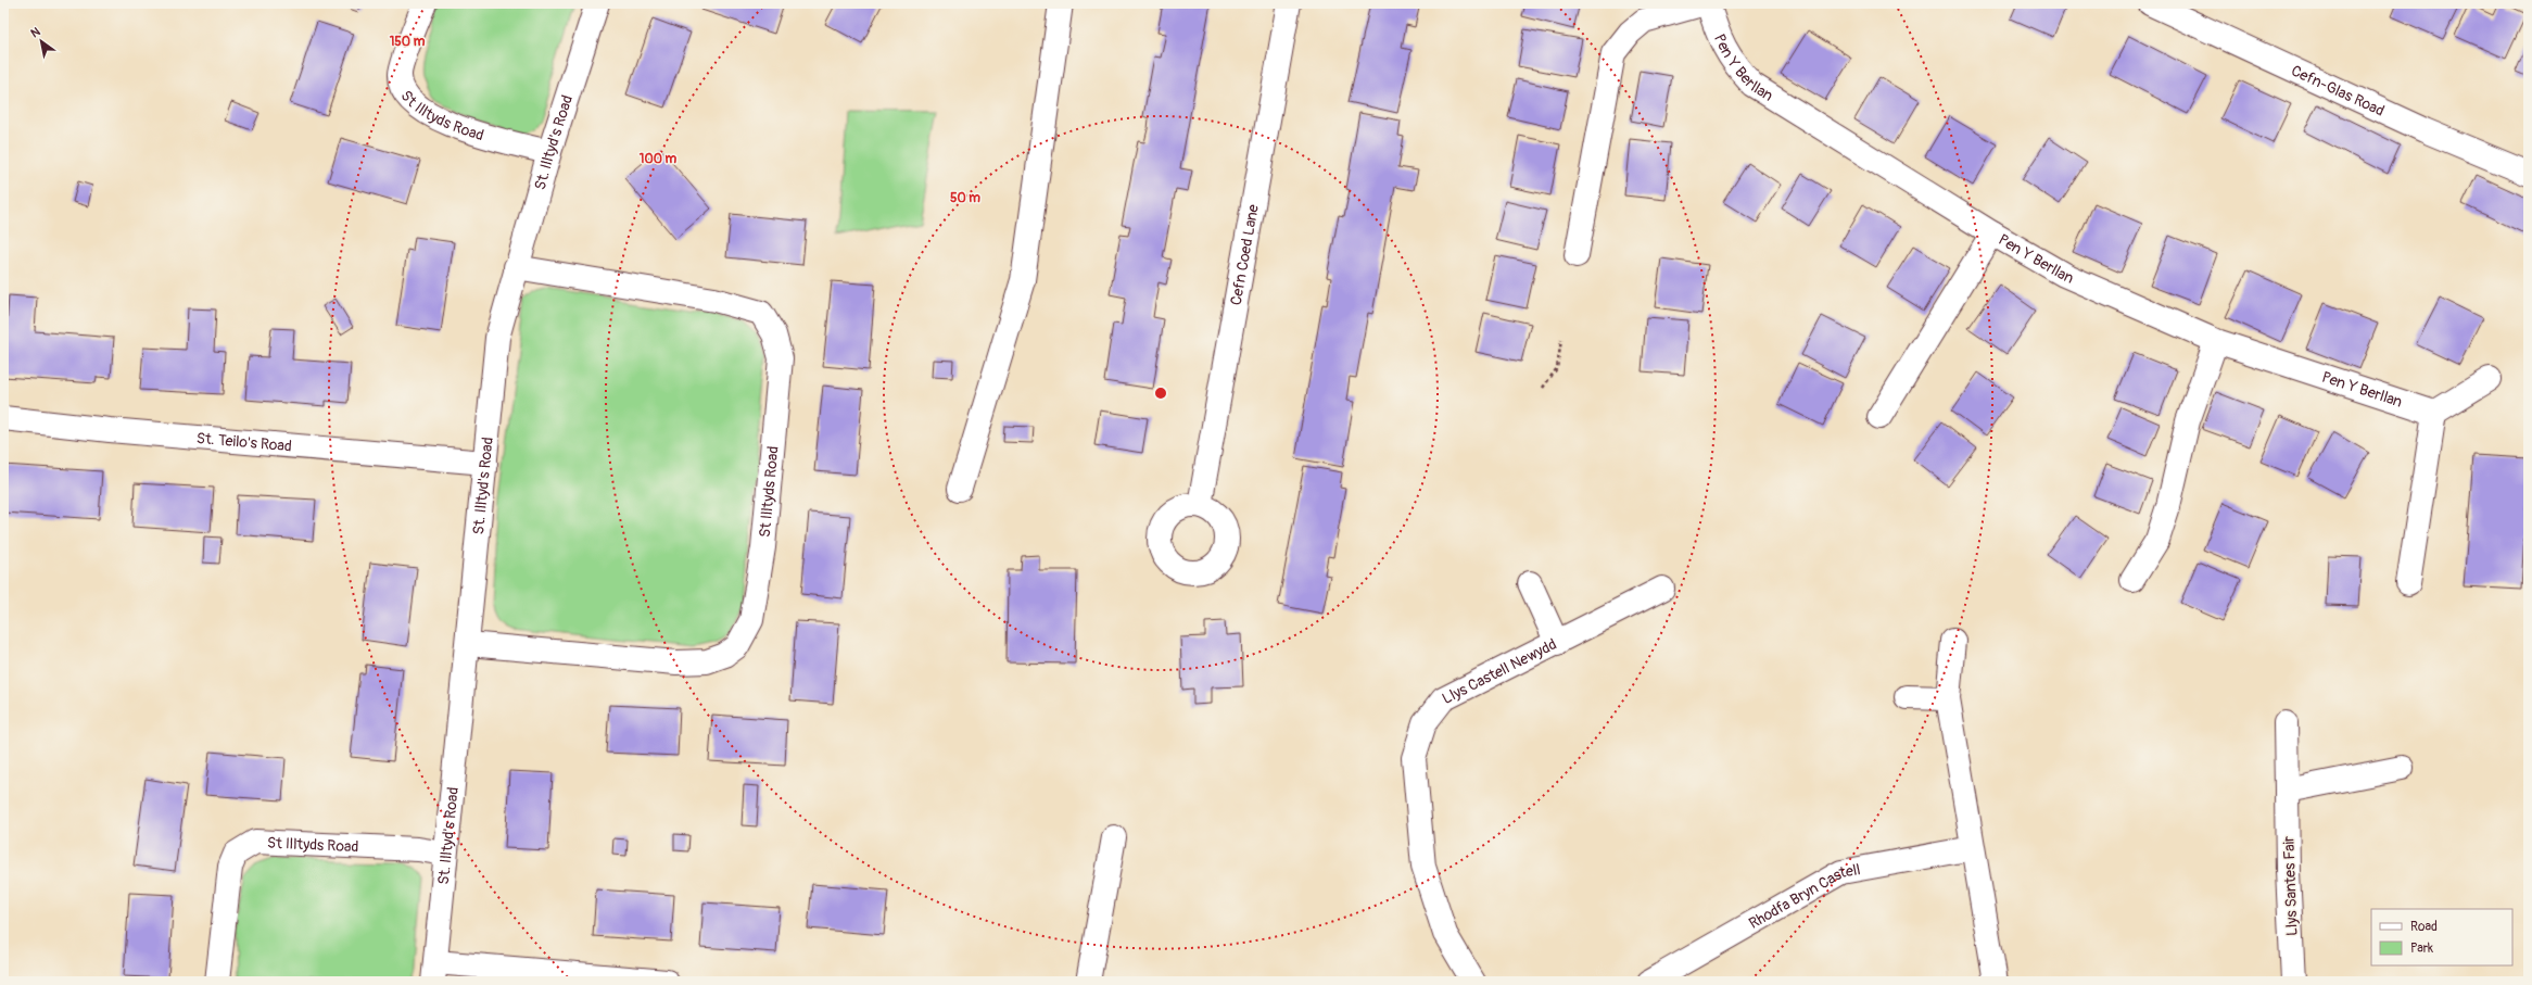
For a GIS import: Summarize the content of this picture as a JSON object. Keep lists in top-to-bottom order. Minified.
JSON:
{"streets":{"street":["Pen Y Berllan","Cefn-Glas Road","St Illtyds Road","St. Illtyd's Road","Cefn Coed Lane","St. Teilo's Road","Llys Castell Newydd","Llys Santes Fair","Rhodfa Bryn Castell"]},"crossings":[["St Illtyds Road","St. Illtyd's Road"],["St. Illtyd's Road","St. Teilo's Road"]],"legend":["Road","Park"],"north":"top left","rings":["150 m","100 m","50 m"]}
